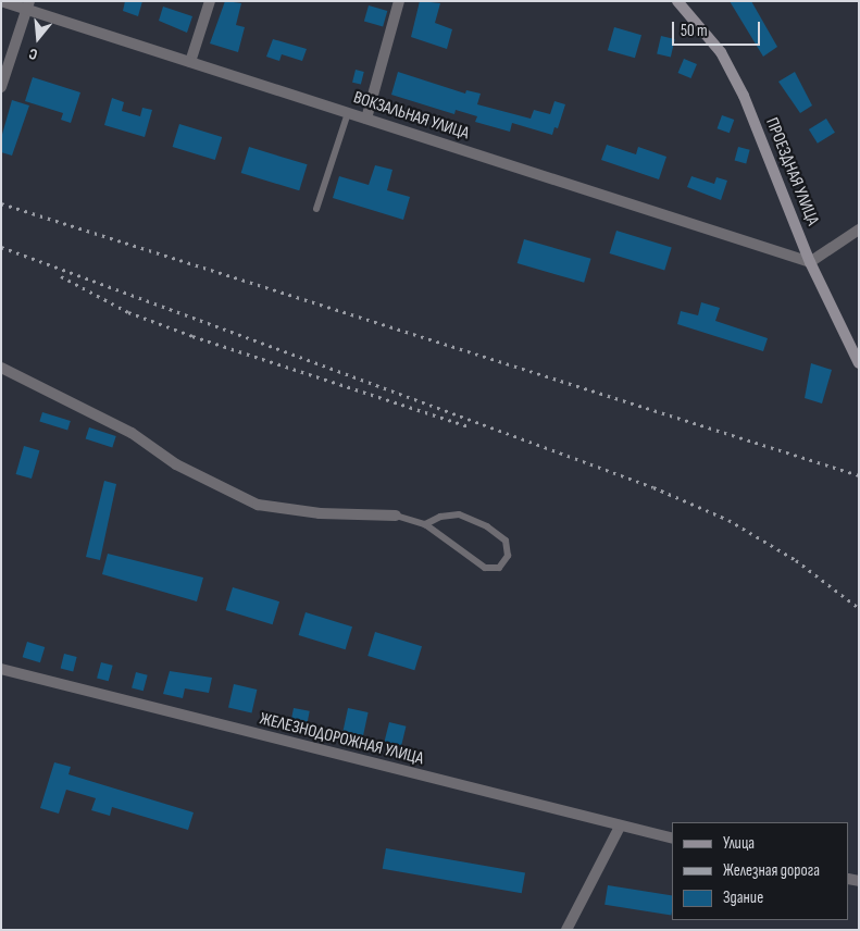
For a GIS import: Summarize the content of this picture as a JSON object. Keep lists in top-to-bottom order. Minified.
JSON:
{"streets":{"main road":["ПРОЕЗДНАЯ УЛИЦА"],"street":["ВОКЗАЛЬНАЯ УЛИЦА","ЖЕЛЕЗНОДОРОЖНАЯ УЛИЦА"]},"crossings":[["ВОКЗАЛЬНАЯ УЛИЦА","ПРОЕЗДНАЯ УЛИЦА"]],"legend":["Улица","Железная дорога","Здание"],"scale_bar":"50 m","north":"bottom"}
